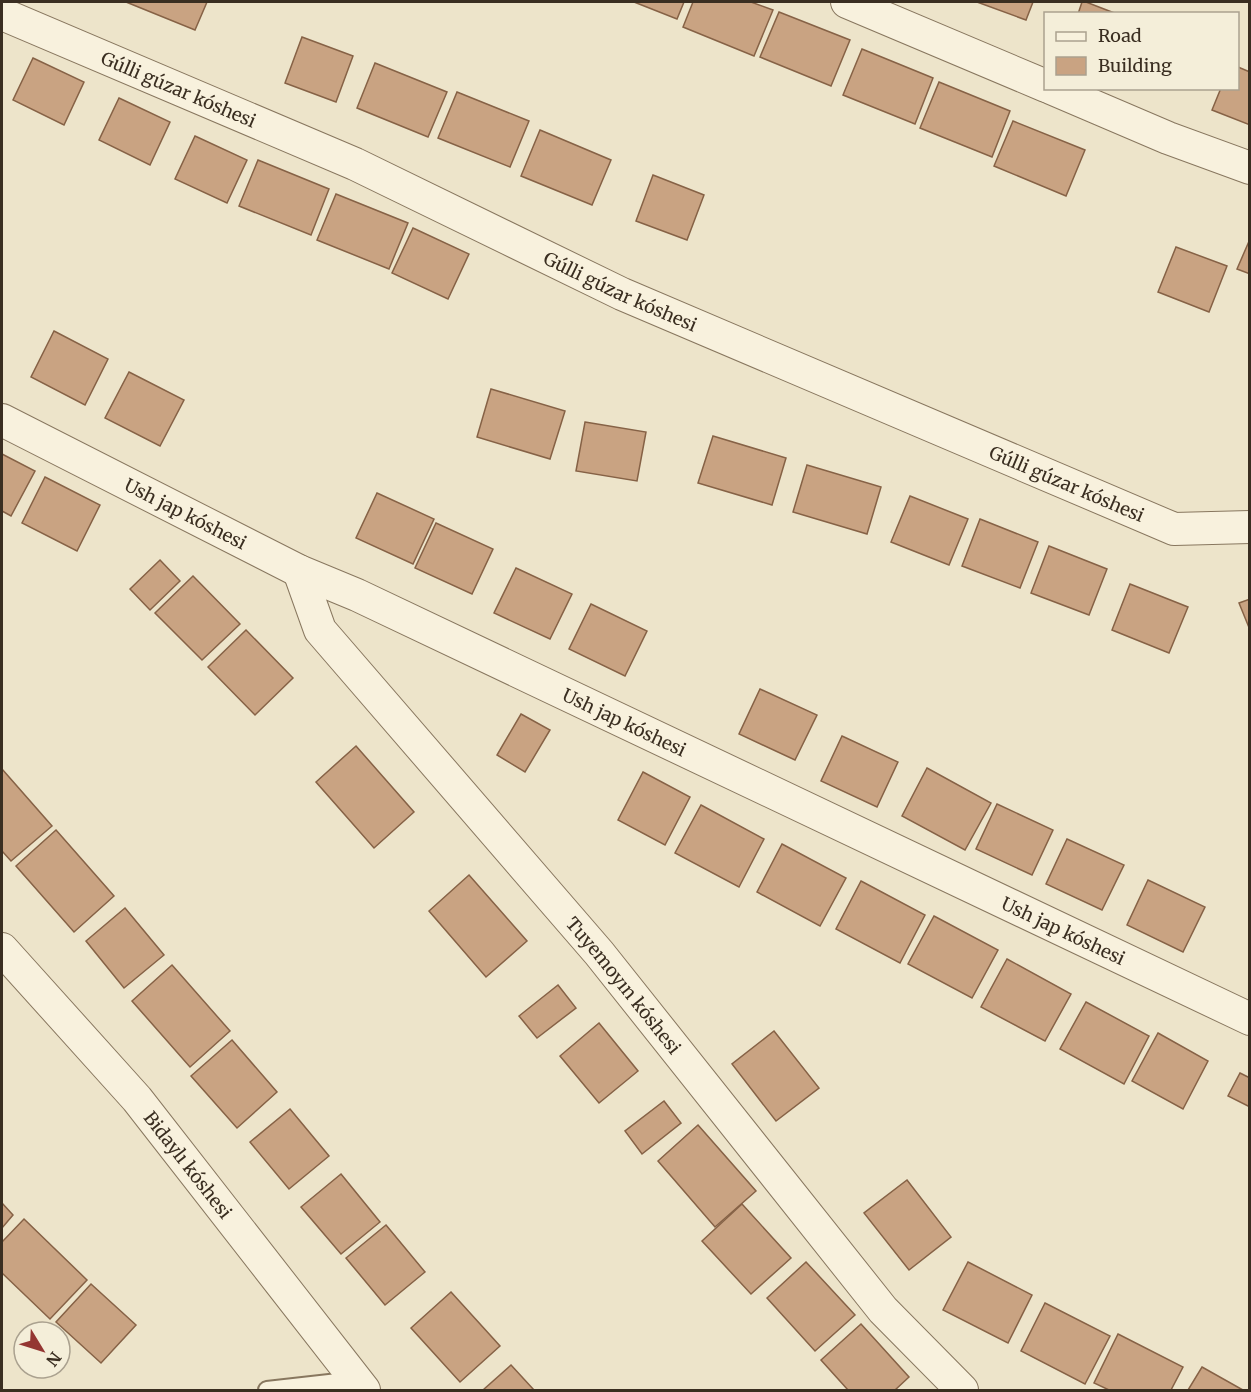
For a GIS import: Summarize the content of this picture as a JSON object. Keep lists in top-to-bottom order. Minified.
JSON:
{"streets":{"street":["Gúlli gúzar kóshesi","Ush jap kóshesi","Tuyemoyın kóshesi","Bidaylı kóshesi"]},"crossings":[["Ush jap kóshesi","Tuyemoyın kóshesi"]],"legend":["Road","Building"],"north":"bottom right"}
